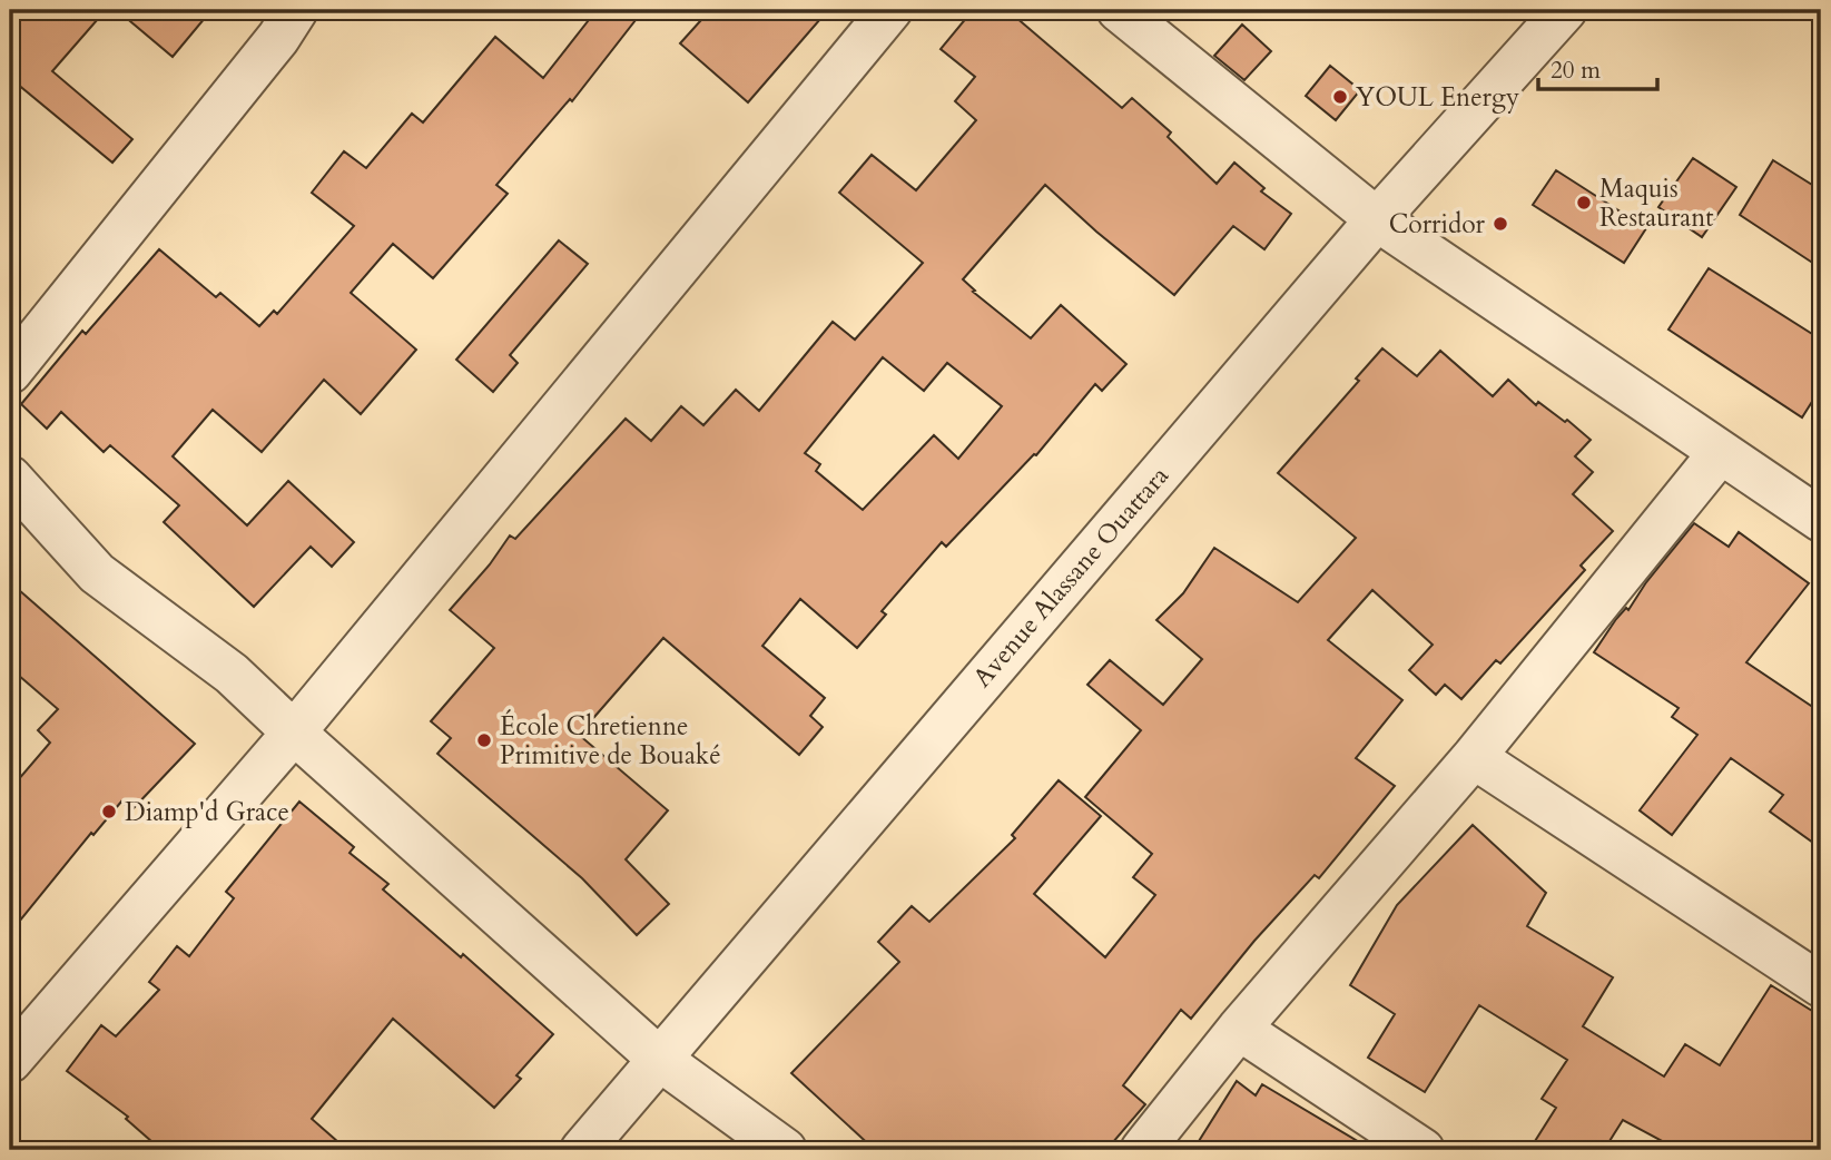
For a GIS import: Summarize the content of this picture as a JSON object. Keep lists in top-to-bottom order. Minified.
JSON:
{"streets":{"street":["Avenue Alassane Ouattara"]},"places":["YOUL Energy","Maquis Restaurant","Corridor","École Chretienne Primitive de Bouaké","Diamp'd Grace"],"scale_bar":"20 m"}
